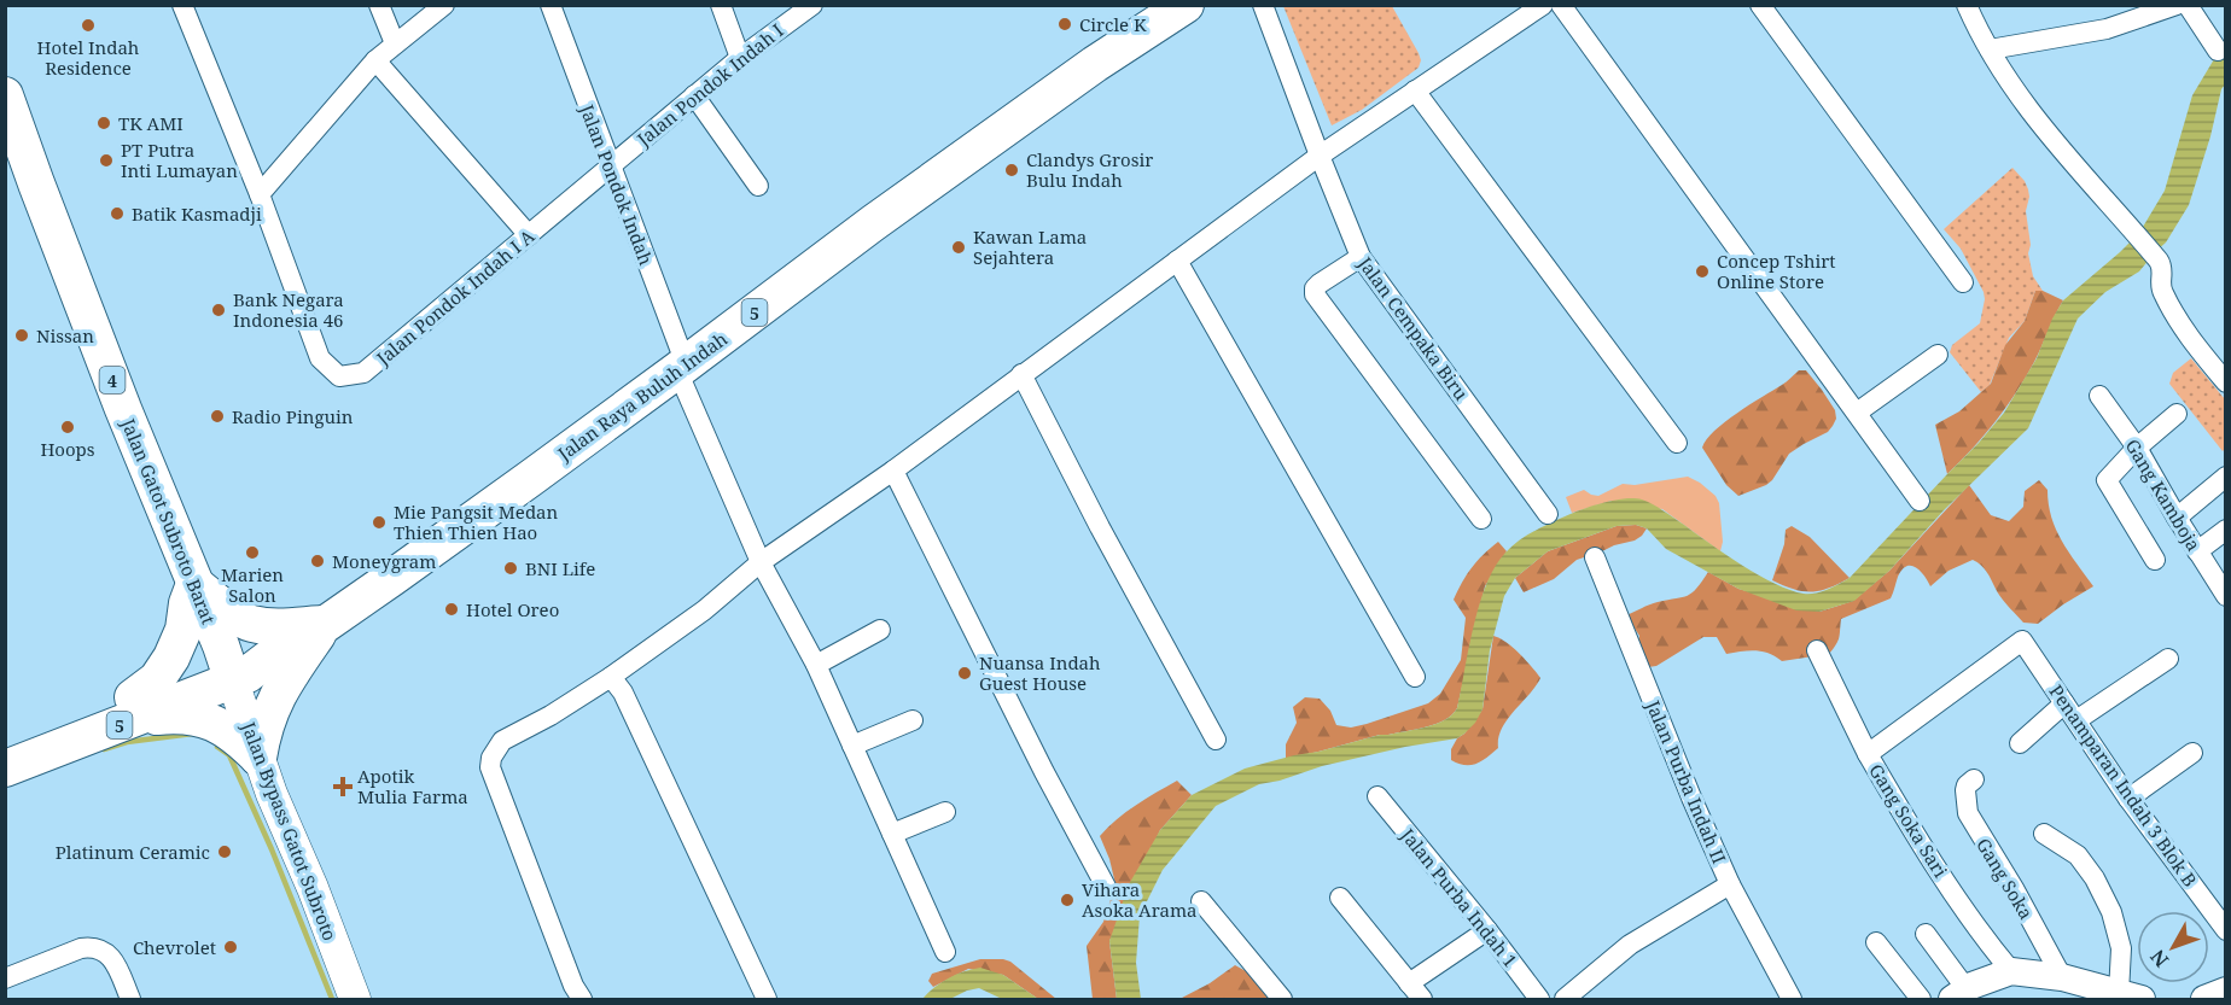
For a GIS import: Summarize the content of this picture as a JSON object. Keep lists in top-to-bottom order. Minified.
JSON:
{"streets":{"highway":["5","4","Jalan Raya Buluh Indah","Jalan Gatot Subroto Barat"],"main road":["Jalan Bypass Gatot Subroto"],"street":["Jalan Pondok Indah I","Jalan Pondok Indah","Jalan Pondok Indah I A","Jalan Cempaka Biru","Gang Kamboja","Jalan Purba Indah II","Penamparan Indah 3 Blok B","Gang Soka Sari","Gang Soka","Jalan Purba Indah 1"]},"crossings":[["Jalan Pondok Indah I","Jalan Pondok Indah"],["Jalan Pondok Indah I","Jalan Pondok Indah I A"],["Jalan Pondok Indah","Jalan Pondok Indah I A"],["Jalan Pondok Indah","Jalan Raya Buluh Indah"],["5","Jalan Raya Buluh Indah"],["5","Jalan Gatot Subroto Barat"],["5","Jalan Bypass Gatot Subroto"],["Jalan Raya Buluh Indah","Jalan Gatot Subroto Barat"],["Jalan Raya Buluh Indah","Jalan Bypass Gatot Subroto"],["Jalan Gatot Subroto Barat","Jalan Bypass Gatot Subroto"],["Penamparan Indah 3 Blok B","Gang Soka Sari"]],"places":{"other":["Circle K","Hotel Indah Residence","TK AMI","PT Putra Inti Lumayan","Clandys Grosir Bulu Indah","Batik Kasmadji","Kawan Lama Sejahtera","Concep Tshirt Online Store","Bank Negara Indonesia 46","Nissan","Radio Pinguin","Hoops","Mie Pangsit Medan Thien Thien Hao","Marien Salon","Moneygram","BNI Life","Hotel Oreo","Nuansa Indah Guest House","Platinum Ceramic","Vihara Asoka Arama","Chevrolet"],"health":["Apotik Mulia Farma"]},"north":"bottom left"}
